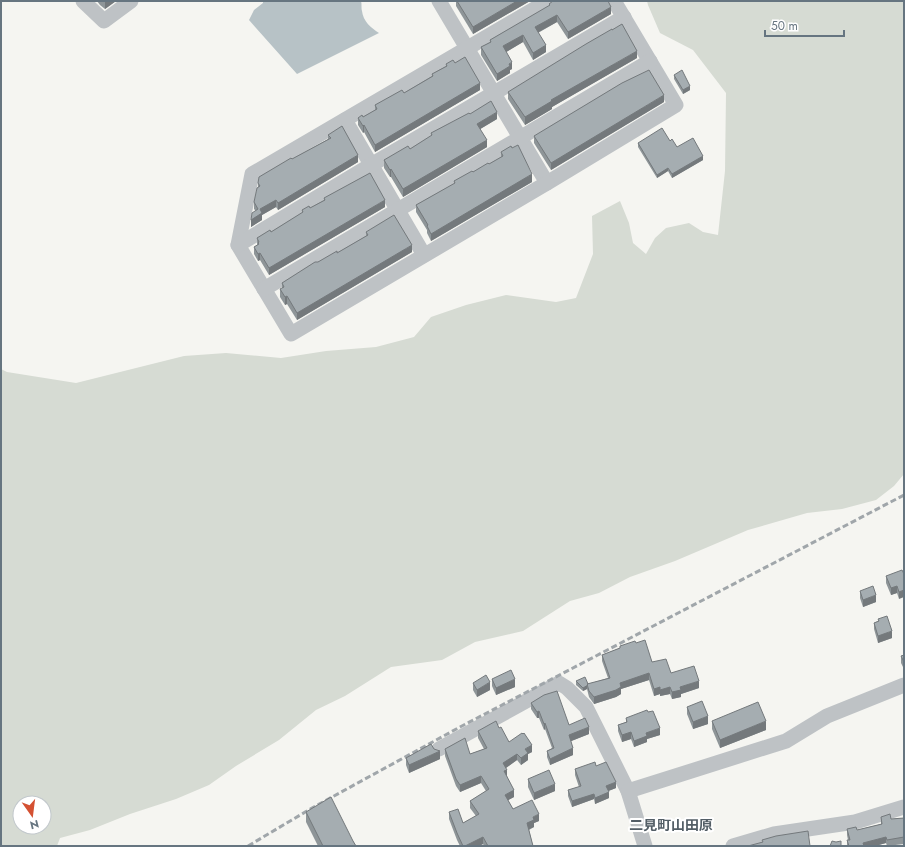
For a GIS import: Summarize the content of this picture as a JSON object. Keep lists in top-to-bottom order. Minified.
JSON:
{"districts":["二見町山田原"],"scale_bar":"50 m","north":"bottom"}
